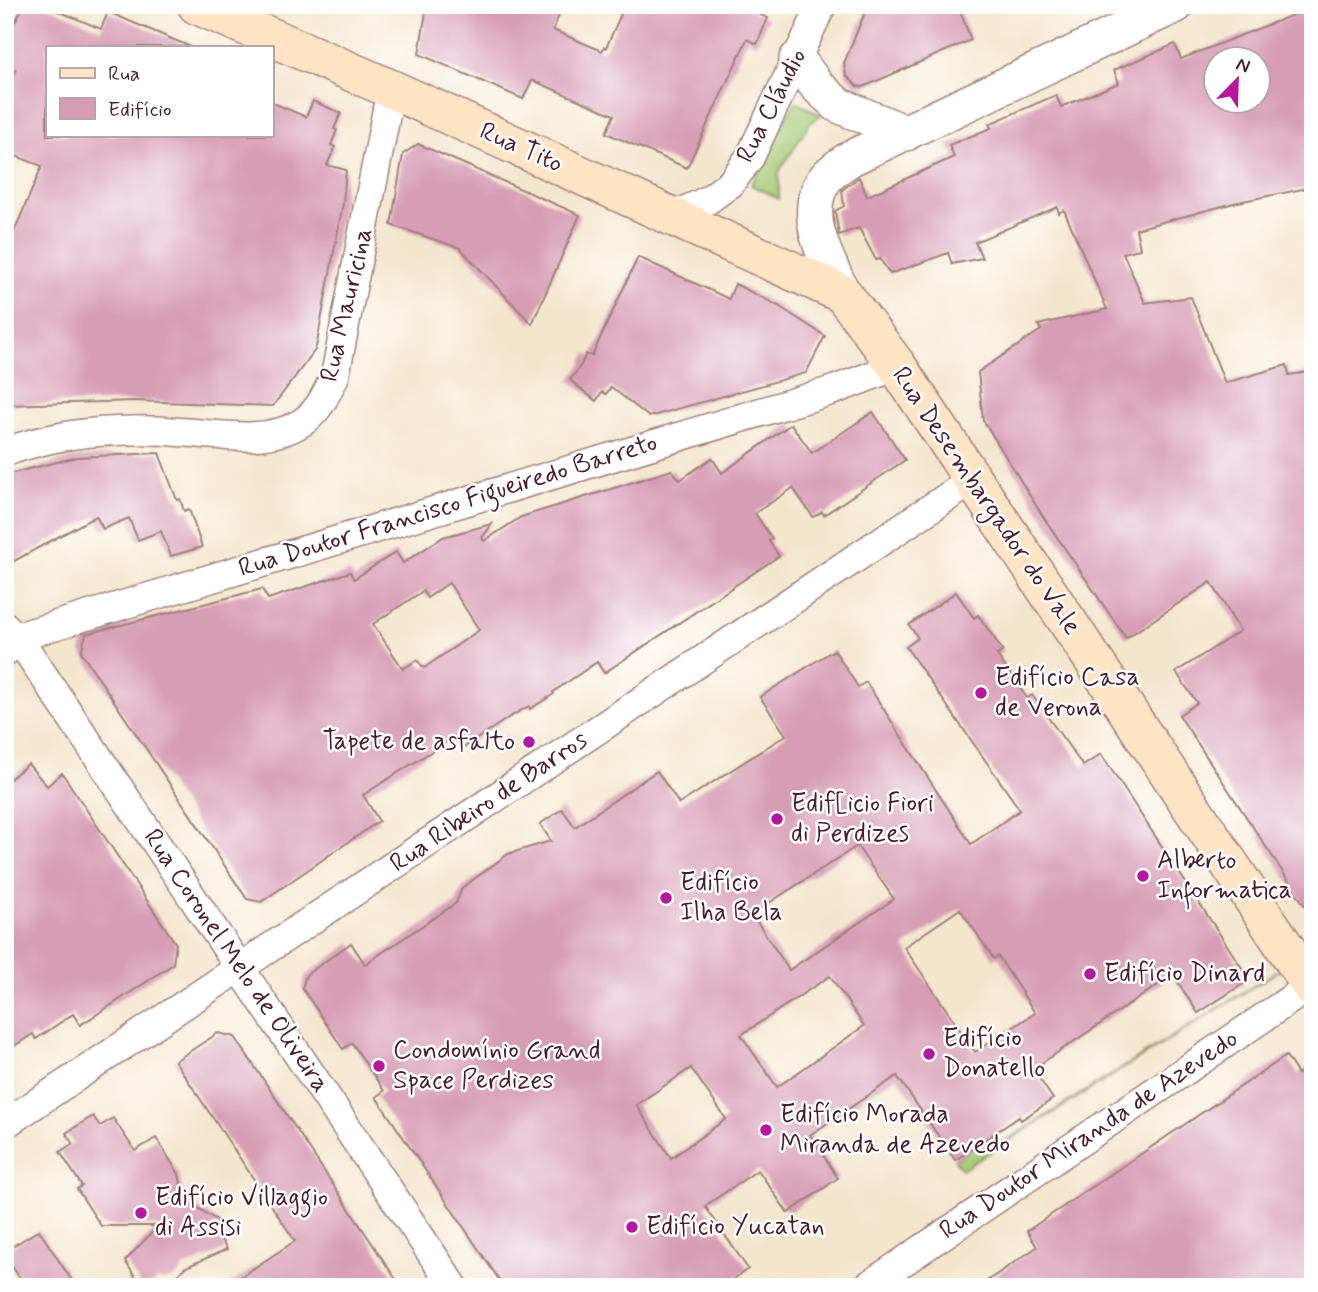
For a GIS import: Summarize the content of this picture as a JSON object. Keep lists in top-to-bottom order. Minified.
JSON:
{"streets":{"main road":["Rua Tito","Rua Desembargador do Vale"],"street":["Rua Cláudio","Rua Mauricina","Rua Doutor Francisco Figueiredo Barreto","Rua Ribeiro de Barros","Rua Coronel Melo de Oliveira","Rua Doutor Miranda de Azevedo"]},"crossings":[["Rua Cláudio","Rua Tito"],["Rua Tito","Rua Mauricina"],["Rua Tito","Rua Desembargador do Vale"],["Rua Desembargador do Vale","Rua Doutor Francisco Figueiredo Barreto"],["Rua Desembargador do Vale","Rua Ribeiro de Barros"],["Rua Desembargador do Vale","Rua Doutor Miranda de Azevedo"],["Rua Doutor Francisco Figueiredo Barreto","Rua Coronel Melo de Oliveira"],["Rua Ribeiro de Barros","Rua Coronel Melo de Oliveira"]],"places":["Edifício Casa de Verona","Tapete de asfalto","Edif[icio Fiori di Perdizes","Alberto Informatica","Edifício Ilha Bela","Edifício Dinard","Edifício Donatello","Condomínio Grand Space Perdizes","Edifício Morada Miranda de Azevedo","Edifício Villaggio di Assisi","Edifício Yucatan"],"legend":["Rua","Edifício"],"north":"top right"}
